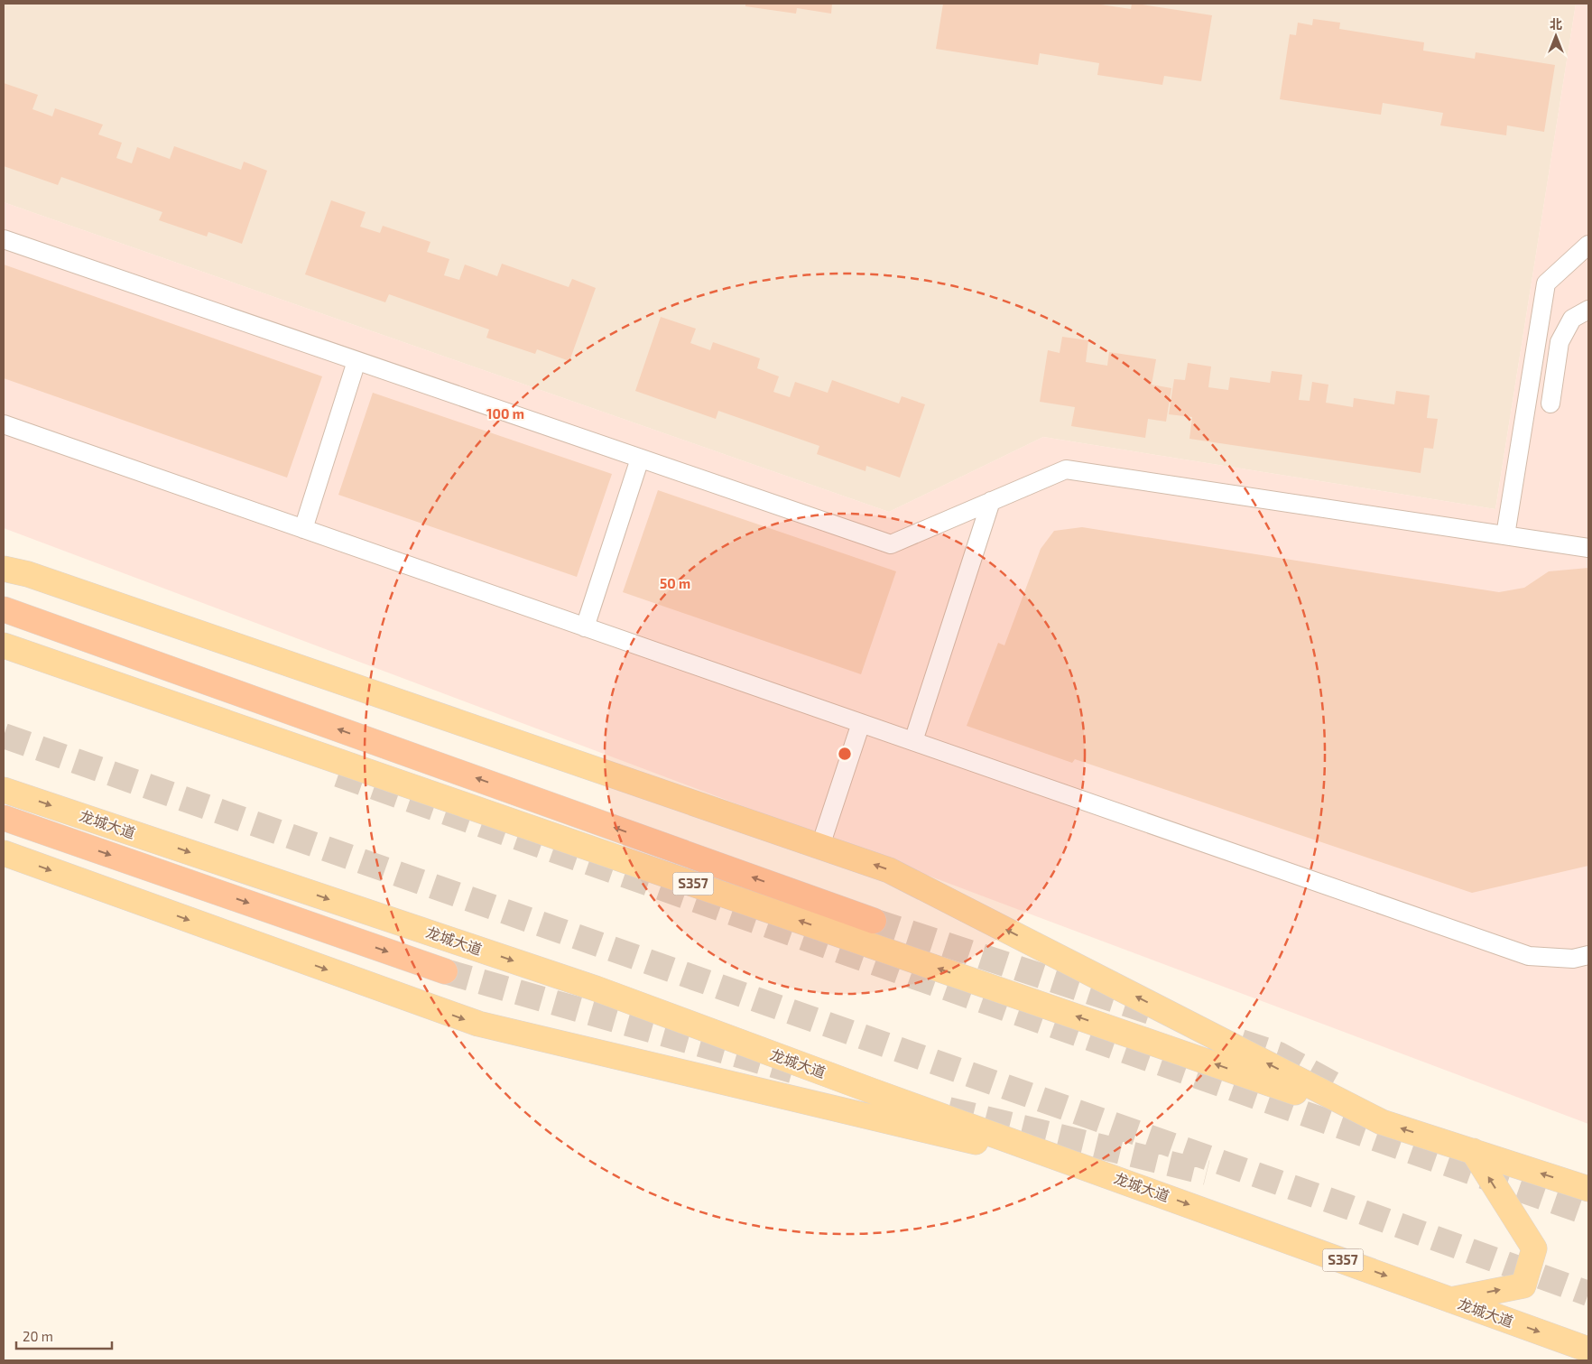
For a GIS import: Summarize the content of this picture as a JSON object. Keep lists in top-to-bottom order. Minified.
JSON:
{"streets":{"main road":["龙城大道","S357"]},"scale_bar":"20 m","north":"top","rings":["100 m","50 m"]}
